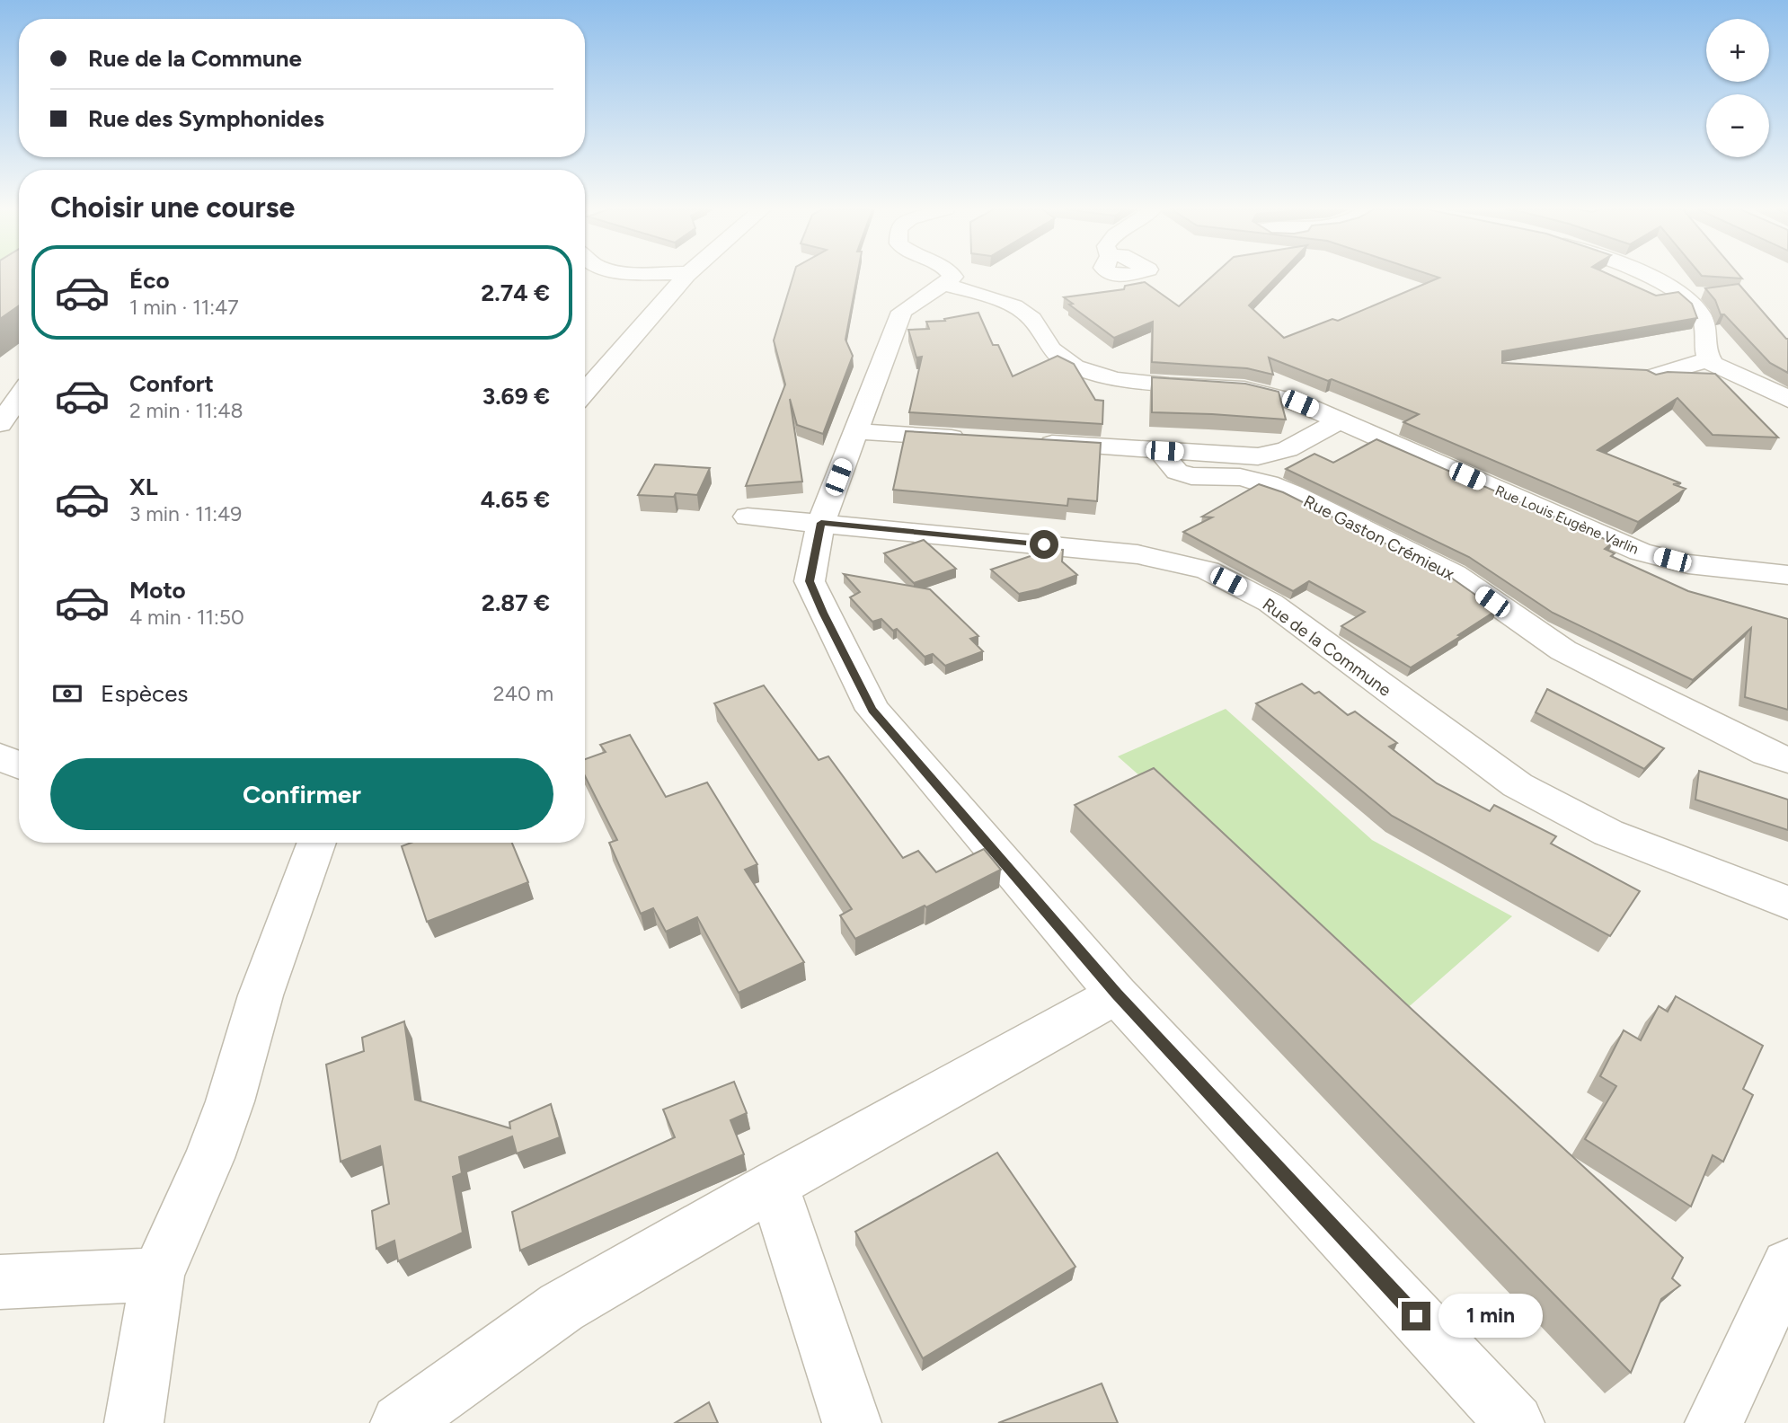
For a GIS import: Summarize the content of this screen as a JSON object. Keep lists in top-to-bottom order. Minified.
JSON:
{"streets":{"street":["Rue Louis Eugène Varlin","Rue Gaston Crémieux","Rue de la Commune"]},"page":{"map_buttons":["+","−"],"banner":["Rue de la Commune","Rue des Symphonides"],"heading":"Choisir une course","list":[{"name":"Éco","note":"1 min · 11:47","value":"2.74 €"},{"name":"Confort","note":"2 min · 11:48","value":"3.69 €"},{"name":"XL","note":"3 min · 11:49","value":"4.65 €"},{"name":"Moto","note":"4 min · 11:50","value":"2.87 €"}],"pay":["Espèces","240 m"],"buttons":"Confirmer","bubble":"1 min"}}
